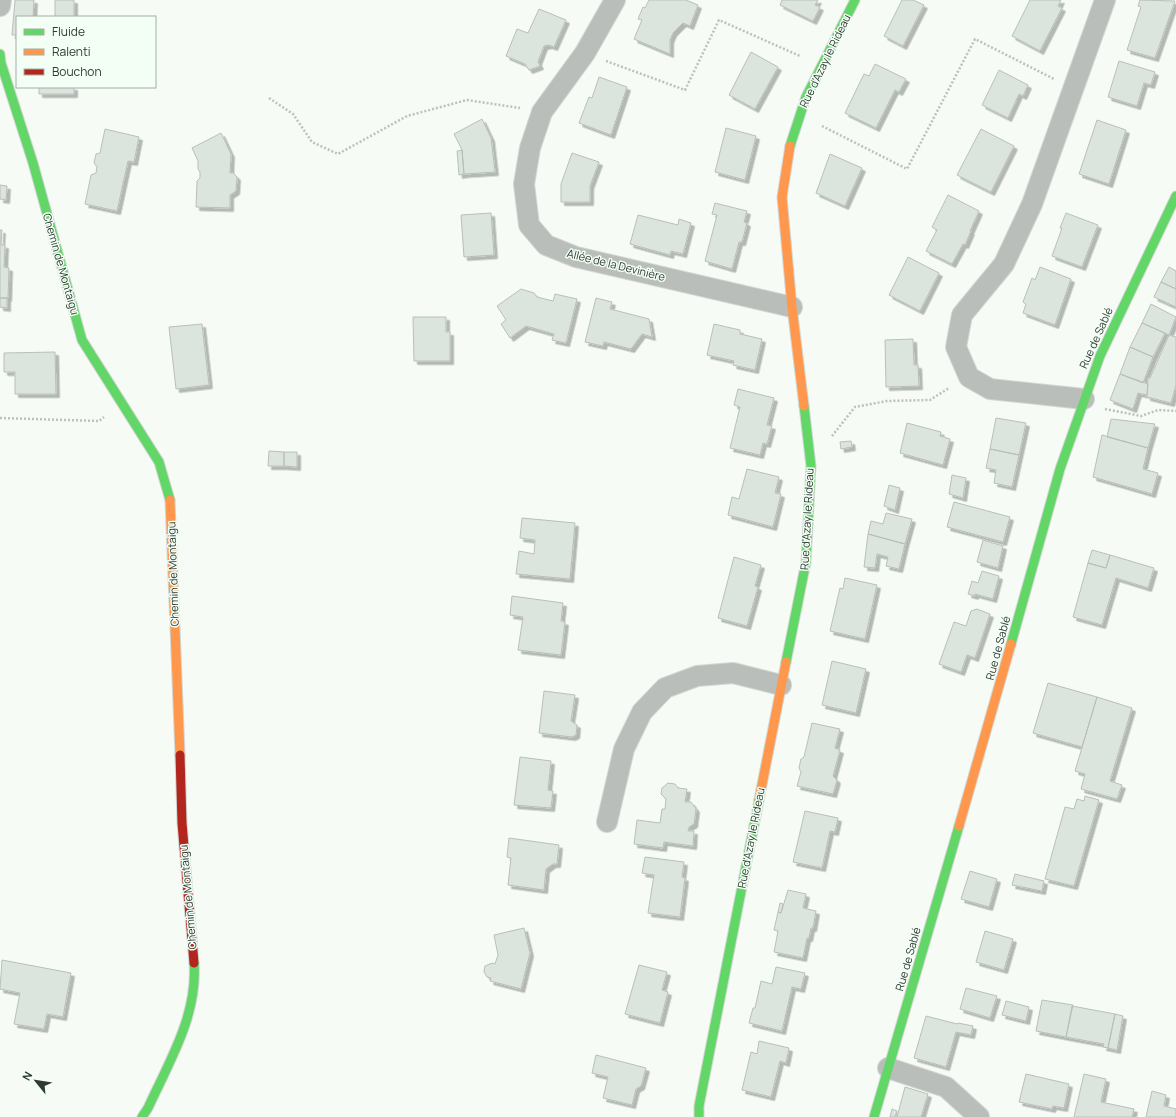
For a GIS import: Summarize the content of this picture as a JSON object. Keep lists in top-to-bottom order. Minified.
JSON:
{"streets":{"street":["Rue d'Azay le Rideau","Chemin de Montaigu","Allée de la Devinière","Rue de Sablé"]},"crossings":[["Rue d'Azay le Rideau","Allée de la Devinière"]],"legend":["Fluide","Ralenti","Bouchon"],"north":"top left"}
